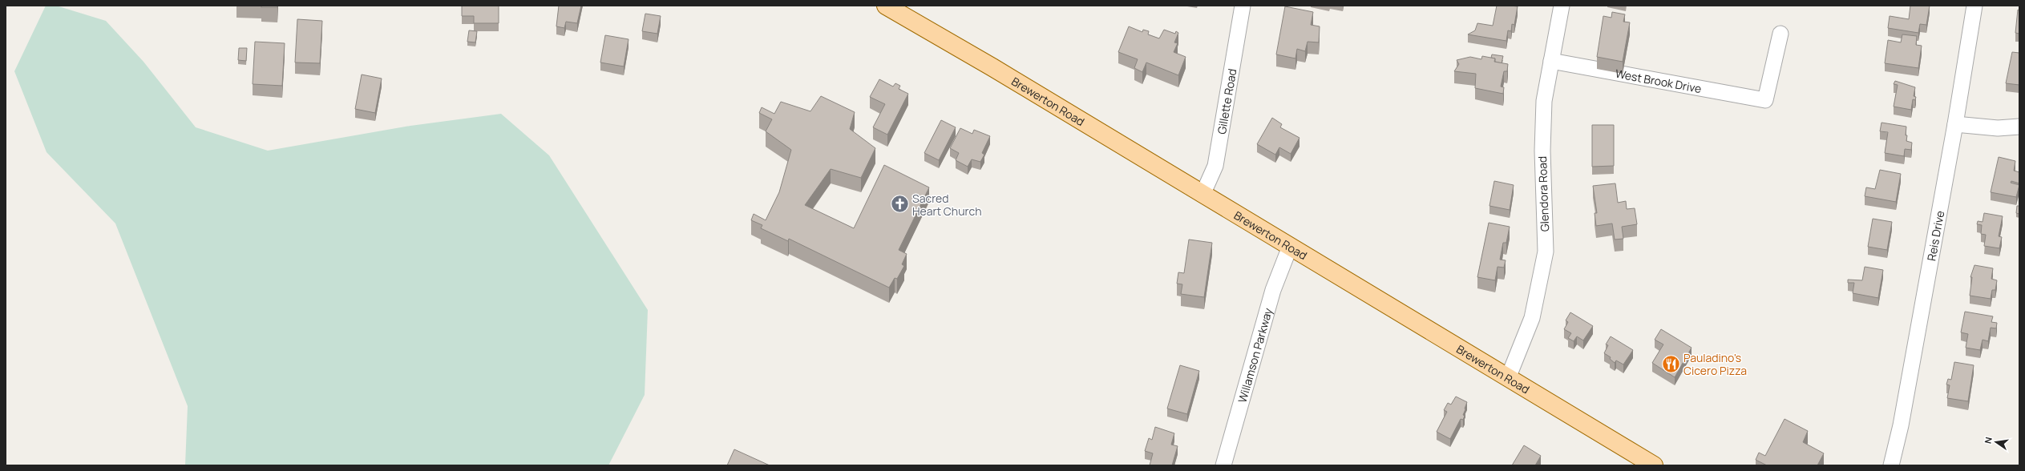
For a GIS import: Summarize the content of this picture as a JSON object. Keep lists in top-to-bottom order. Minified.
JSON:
{"streets":{"main road":["Brewerton Road"],"street":["West Brook Drive","Gillette Road","Glendora Road","Reis Drive","Willamson Parkway"]},"crossings":[["West Brook Drive","Glendora Road"],["Brewerton Road","Gillette Road"],["Brewerton Road","Glendora Road"],["Brewerton Road","Willamson Parkway"]],"places":{"church":["Sacred Heart Church"],"restaurant":["Pauladino's Cicero Pizza"]},"north":"left"}
